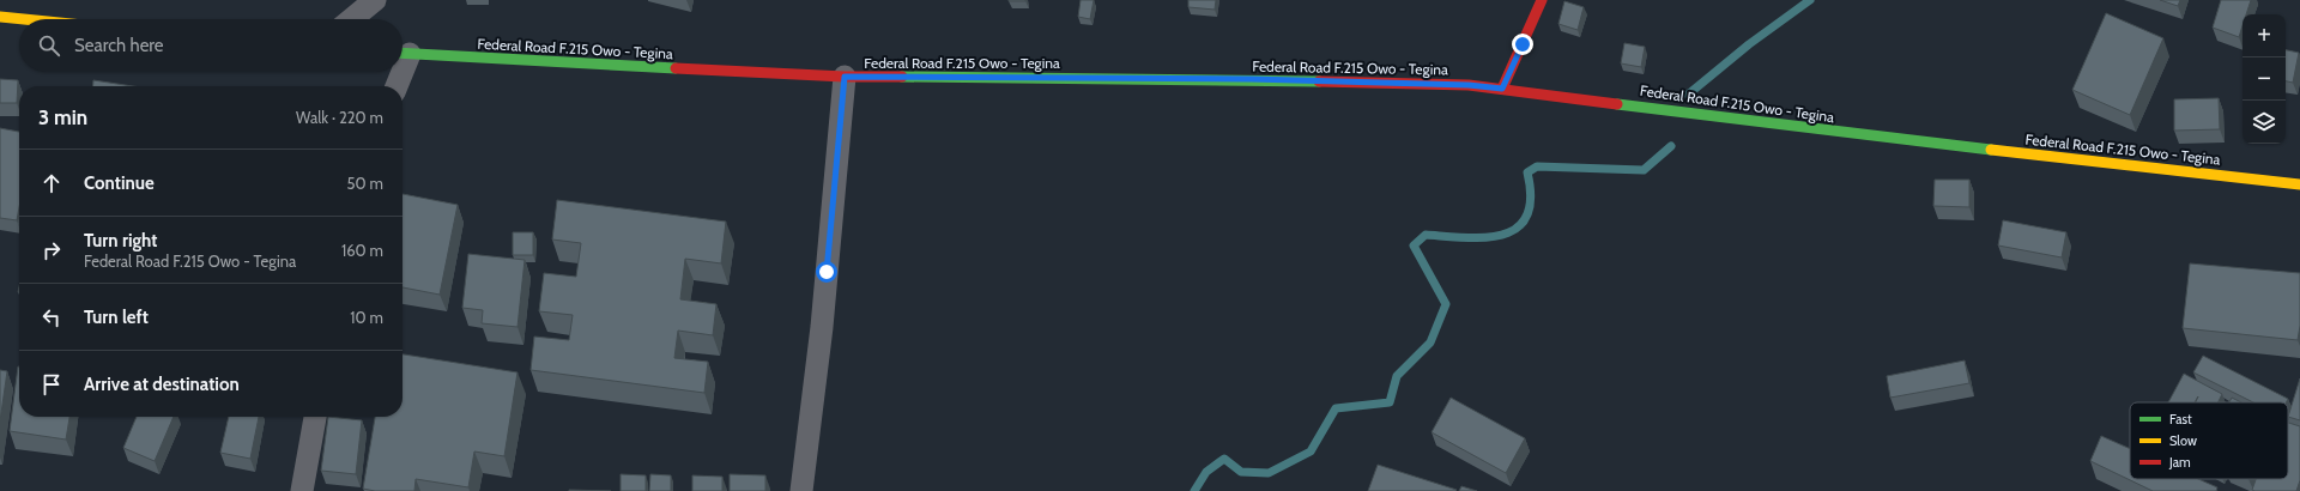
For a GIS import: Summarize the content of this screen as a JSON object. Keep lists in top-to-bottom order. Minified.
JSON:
{"streets":{"main road":["Federal Road F.215 Owo - Tegina"]},"legend":["Fast","Slow","Jam"],"page":{"map_buttons":["+","−"],"search":"Search here","heading":["3 min","Walk · 220 m"],"list":[["Continue","50 m"],["Turn right","Federal Road F.215 Owo - Tegina","160 m"],["Turn left","10 m"],"Arrive at destination"]}}
